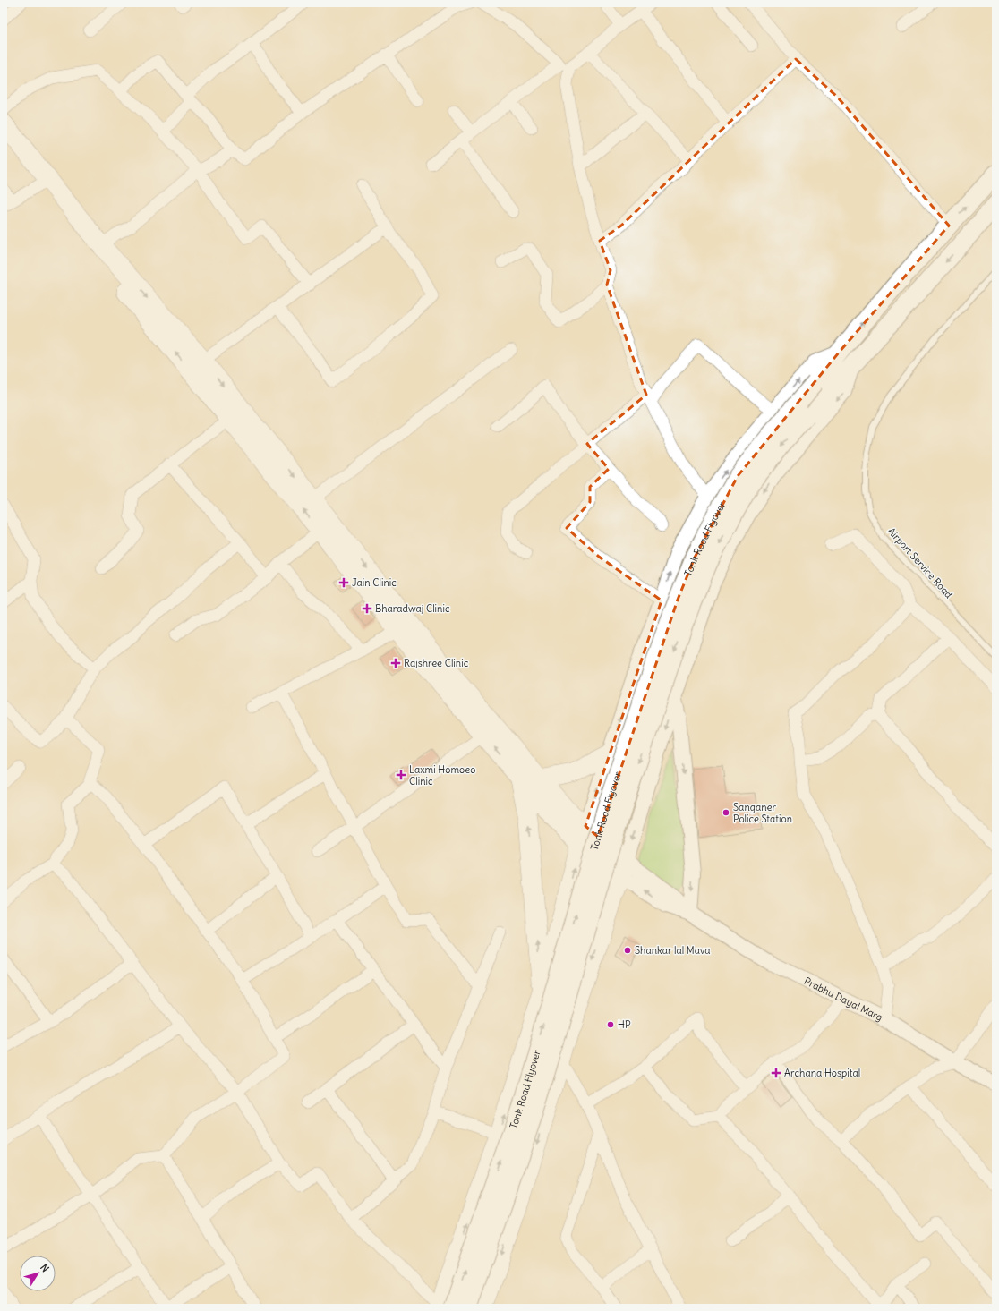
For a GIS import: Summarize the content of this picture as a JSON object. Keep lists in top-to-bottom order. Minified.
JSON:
{"streets":{"main road":["Tonk Road Flyover"],"street":["Prabhu Dayal Marg"],"lane":["Airport Service Road"]},"places":{"health":["Jain Clinic","Bharadwaj Clinic","Rajshree Clinic","Laxmi Homoeo Clinic","Archana Hospital"],"other":["Sanganer Police Station","Shankar lal Mava","HP"]},"north":"top right"}
